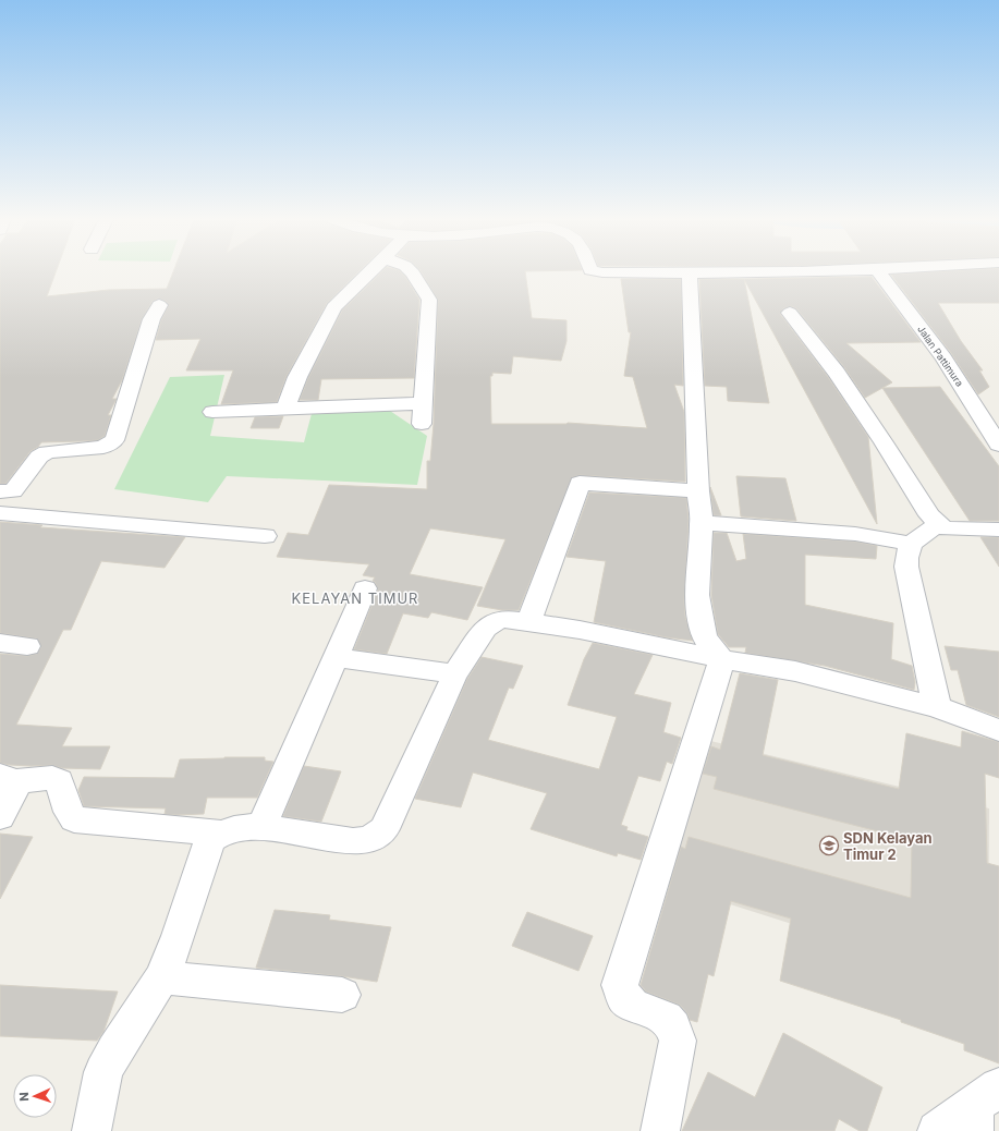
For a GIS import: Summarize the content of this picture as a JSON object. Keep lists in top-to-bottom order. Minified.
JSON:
{"streets":{"street":["Jalan Pattimura"]},"districts":["KELAYAN TIMUR"],"places":{"school or university":["SDN Kelayan Timur 2"]},"north":"left"}
